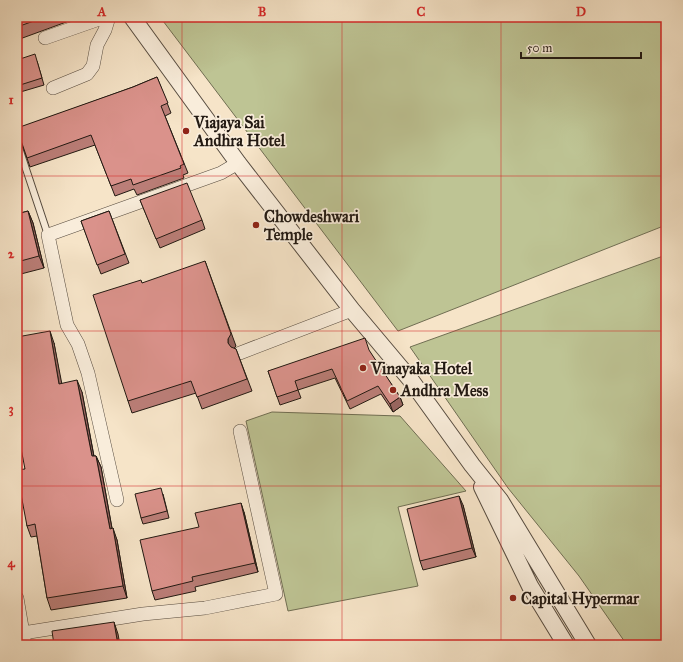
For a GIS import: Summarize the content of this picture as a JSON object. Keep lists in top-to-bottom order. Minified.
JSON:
{"places":["Viajaya Sai Andhra Hotel","Chowdeshwari Temple","Vinayaka Hotel","Andhra Mess","Capital Hypermar"],"scale_bar":"50 m","grid":{"columns":["A","B","C","D"],"rows":["1","2","3","4"]}}
